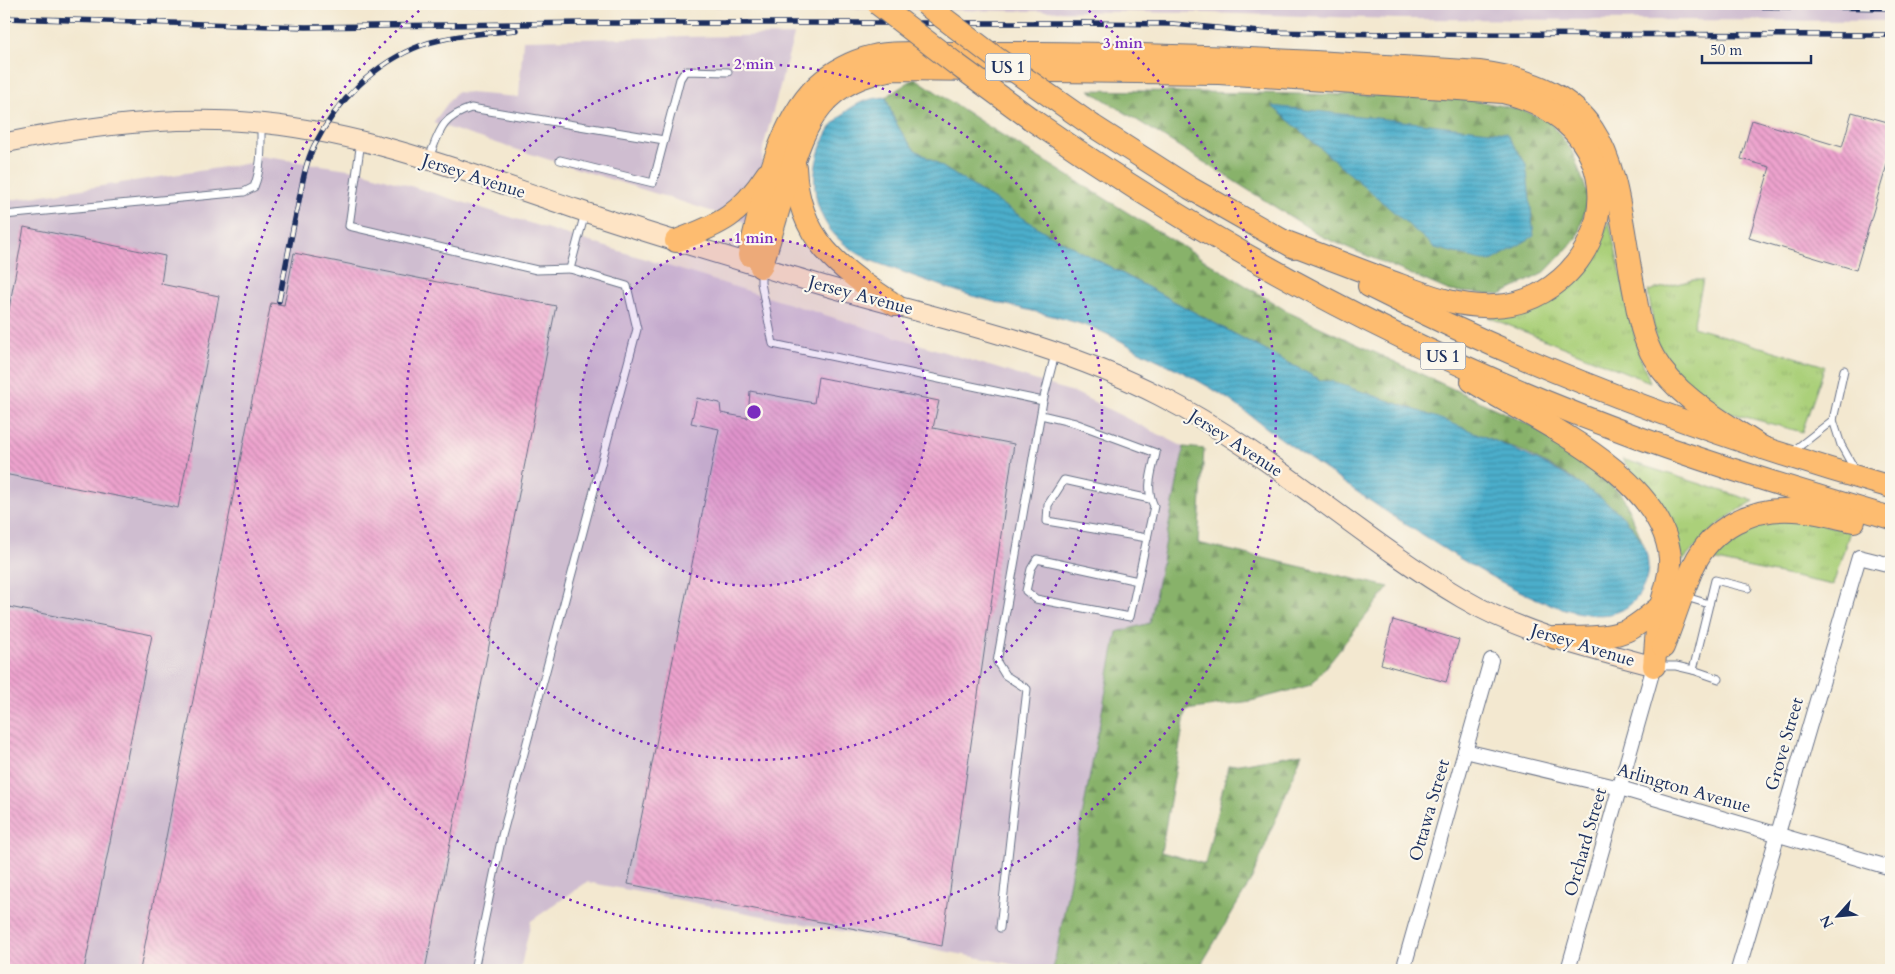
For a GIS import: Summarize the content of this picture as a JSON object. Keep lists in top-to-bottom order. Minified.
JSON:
{"streets":{"highway":["US 1"],"main road":["Jersey Avenue"],"street":["Grove Street","Arlington Avenue","Ottawa Street","Orchard Street"]},"crossings":[["Jersey Avenue","Orchard Street"],["Grove Street","Arlington Avenue"],["Arlington Avenue","Ottawa Street"],["Arlington Avenue","Orchard Street"]],"scale_bar":"50 m","north":"bottom left","rings":["3 min","2 min","1 min"]}
